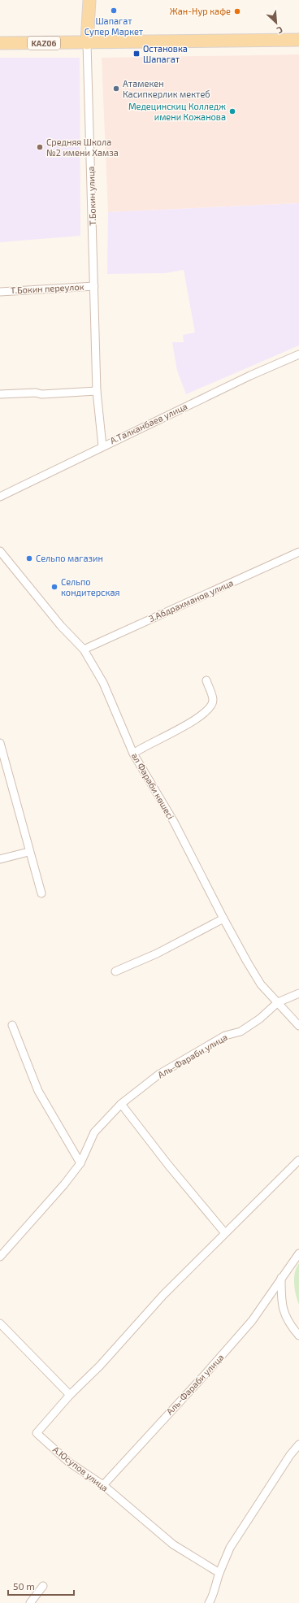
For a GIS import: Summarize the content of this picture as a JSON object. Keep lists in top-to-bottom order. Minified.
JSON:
{"streets":{"main road":["KАZ06","Т.Бокин улица"],"street":["Т.Бокин переулок","А.Талканбаев улица","З.Абдрахманов улица","әл Фараби көшесі","Аль-Фараби улица","А.Юсупов улица"]},"crossings":[["KАZ06","Т.Бокин улица"],["Т.Бокин улица","Т.Бокин переулок"],["Т.Бокин улица","А.Талканбаев улица"],["З.Абдрахманов улица","әл Фараби көшесі"],["әл Фараби көшесі","Аль-Фараби улица"],["Аль-Фараби улица","А.Юсупов улица"]],"places":{"other":["Шапагат Супер Маркет","Жан-Нур кафе","Атамекен Касипкерлик мектеб","Медецинскиц Колледж имени Кожанова","Средняя Школа №2 имени Хамза","Сельпо магазин","Сельпо кондитерская"],"transit":["Остановка Шапагат"]},"scale_bar":"50 m","north":"bottom right"}
